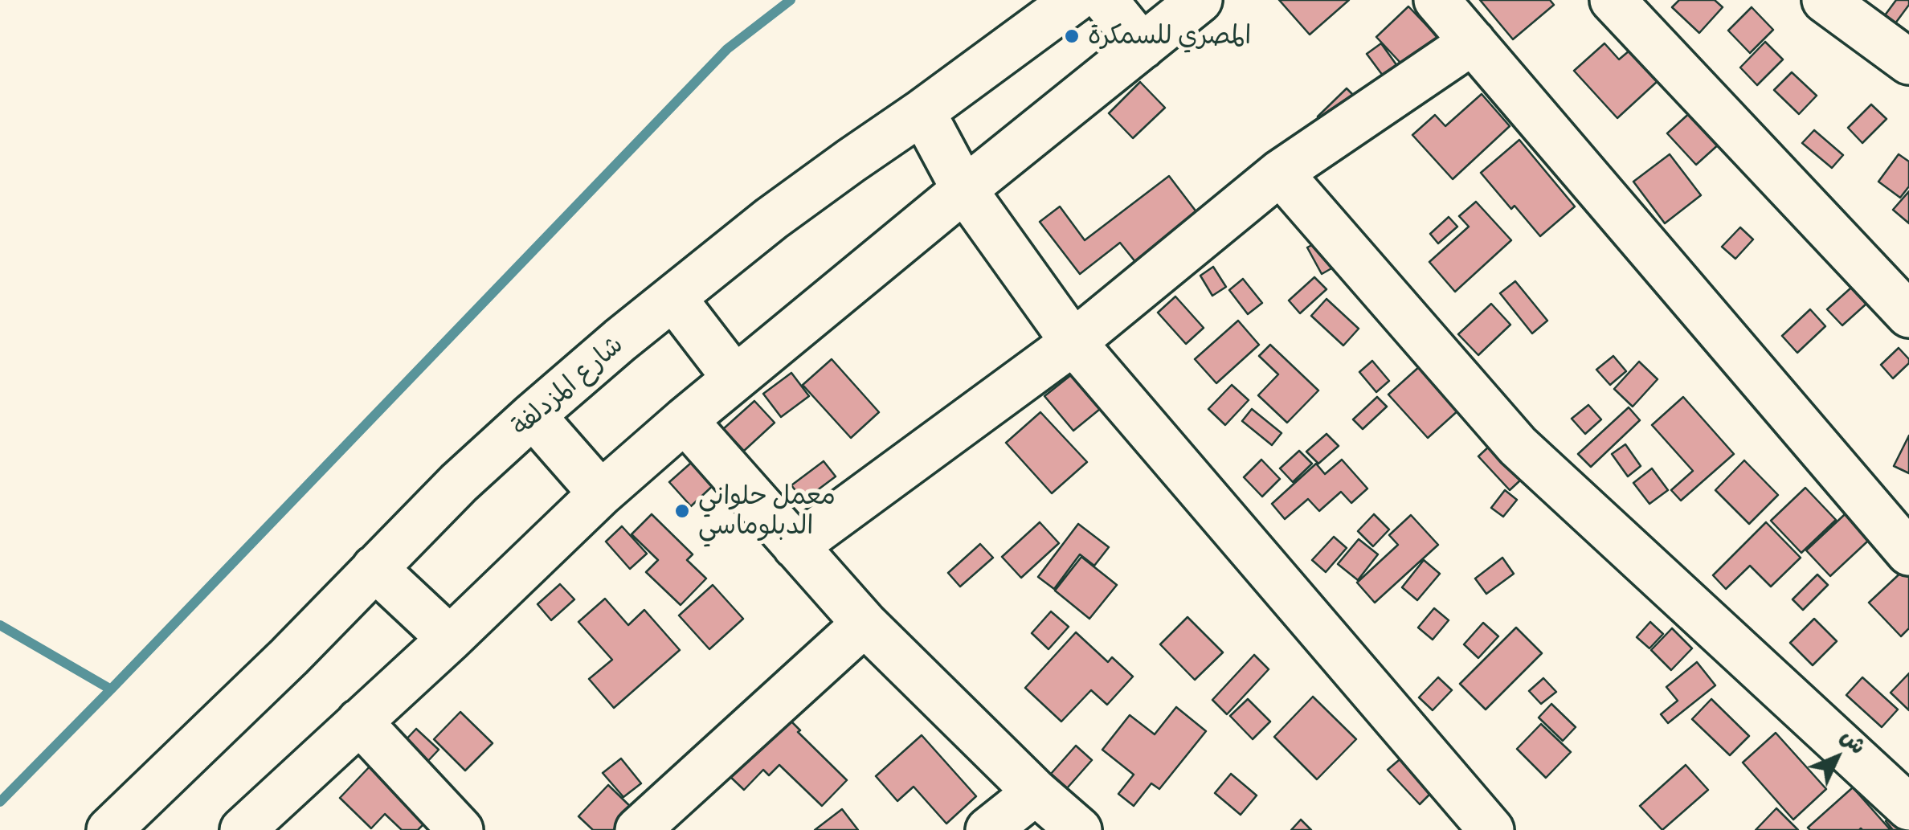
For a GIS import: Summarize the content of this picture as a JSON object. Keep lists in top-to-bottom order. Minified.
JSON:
{"streets":{"street":["شارع المزدلفة"]},"places":["المصري للسمكرة","معمل حلواني الدبلوماسي"],"north":"top right"}
